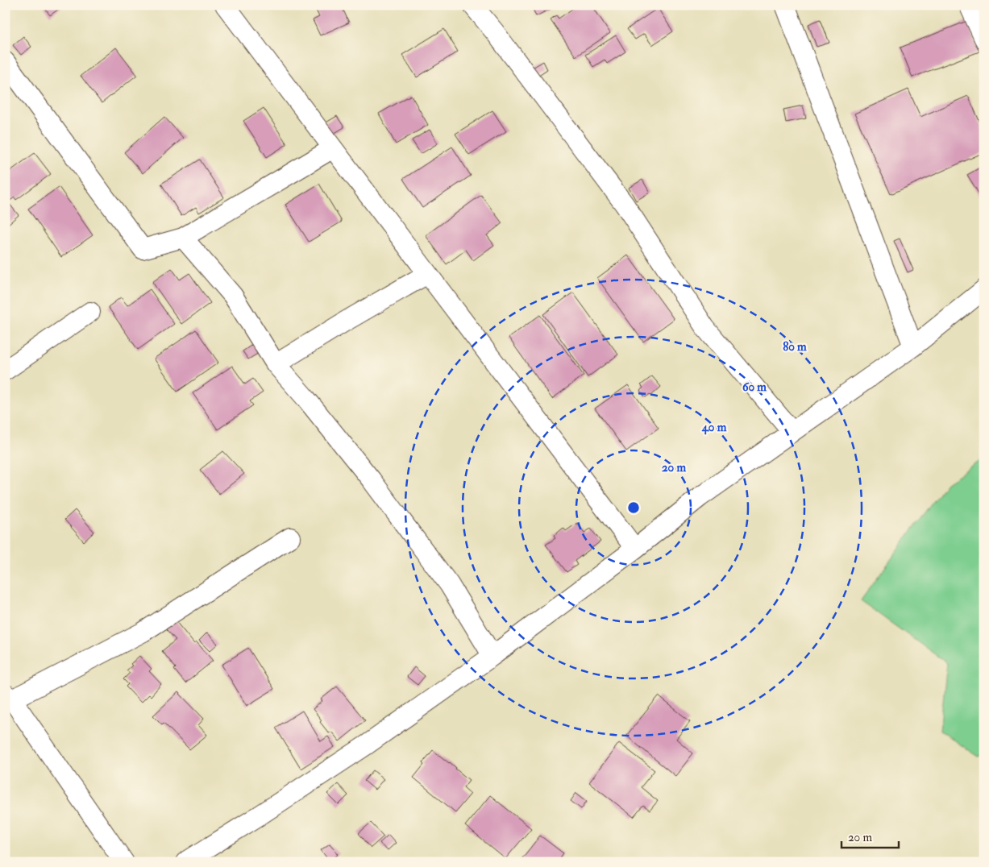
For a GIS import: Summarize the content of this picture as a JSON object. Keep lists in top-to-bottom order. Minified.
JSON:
{"scale_bar":"20 m","rings":["80 m","60 m","40 m","20 m"]}
